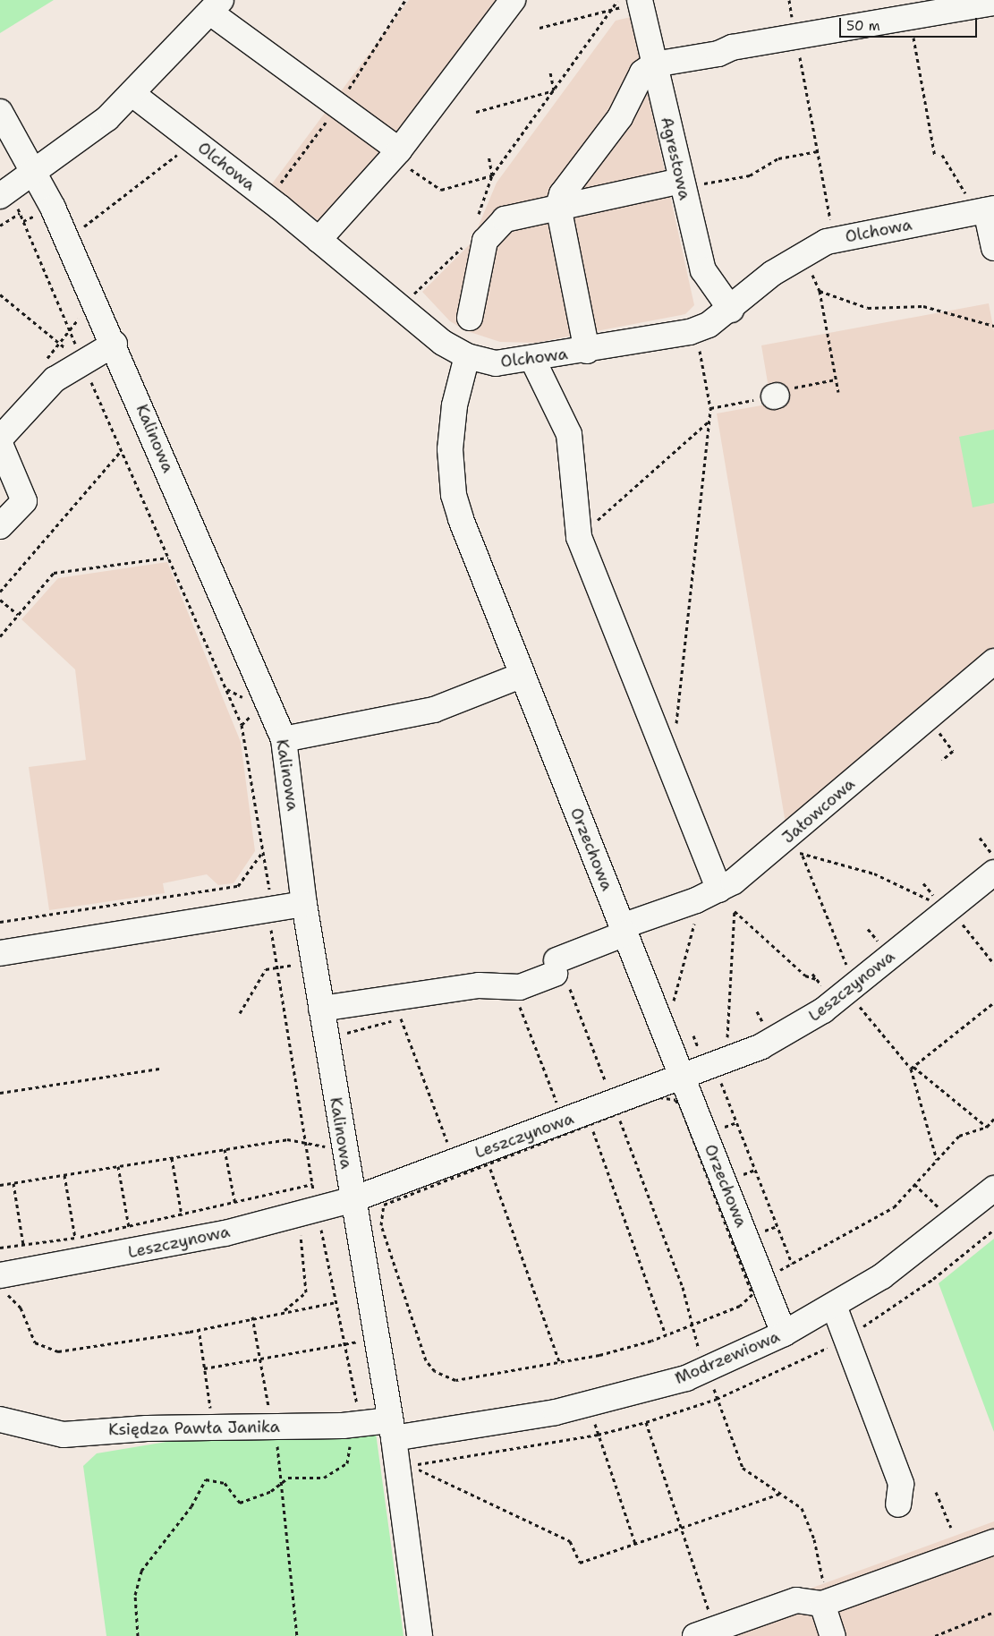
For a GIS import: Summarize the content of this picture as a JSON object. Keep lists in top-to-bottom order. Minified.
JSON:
{"streets":{"street":["Agrestowa","Olchowa","Kalinowa","Jałowcowa","Orzechowa","Leszczynowa","Modrzewiowa","Księdza Pawła Janika"]},"crossings":[["Agrestowa","Olchowa"],["Olchowa","Orzechowa"],["Kalinowa","Jałowcowa"],["Kalinowa","Leszczynowa"],["Kalinowa","Modrzewiowa"],["Kalinowa","Księdza Pawła Janika"],["Jałowcowa","Orzechowa"],["Orzechowa","Leszczynowa"],["Orzechowa","Modrzewiowa"],["Modrzewiowa","Księdza Pawła Janika"]],"scale_bar":"50 m"}
